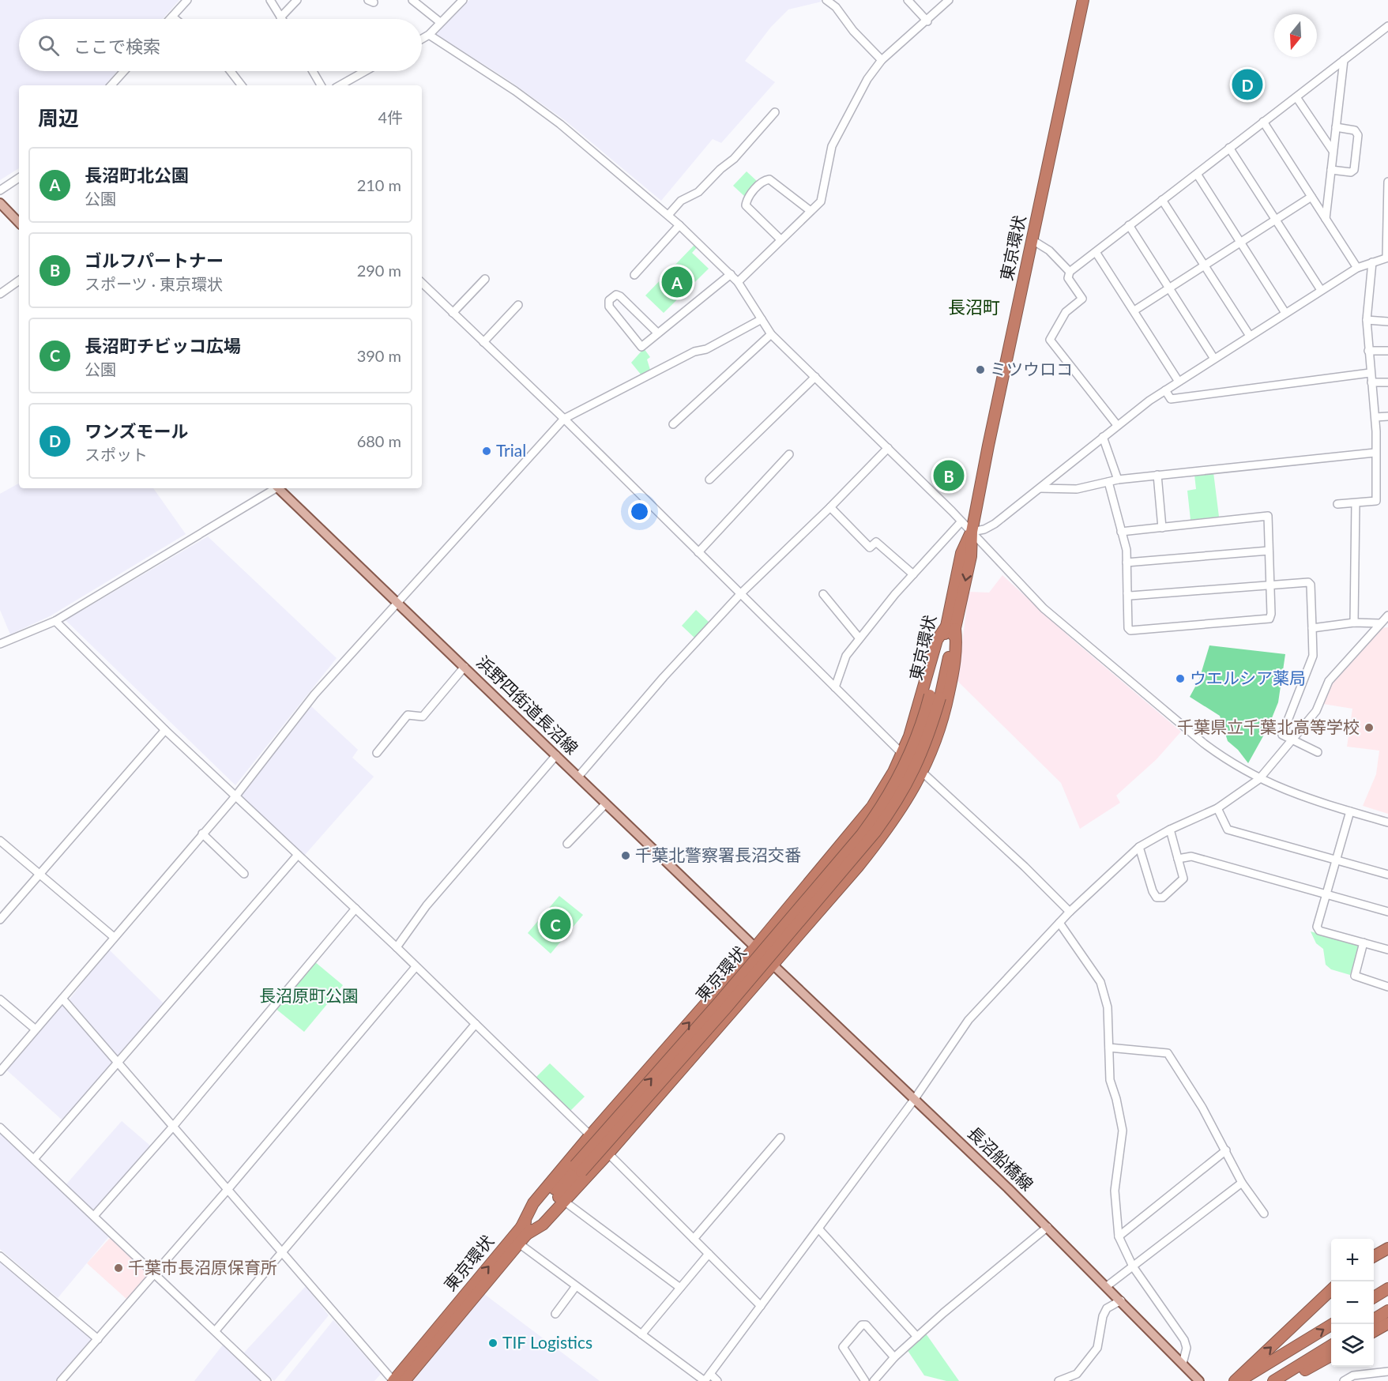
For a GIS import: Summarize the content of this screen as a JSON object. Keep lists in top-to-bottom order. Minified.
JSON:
{"streets":{"highway":["東京環状"],"main road":["浜野四街道長沼線","長沼船橋線"]},"crossings":[["浜野四街道長沼線","長沼船橋線"]],"districts":["長沼町"],"parks":["長沼原町公園"],"places":["ミツウロコ","Trial","ウエルシア薬局","千葉県立千葉北高等学校","千葉北警察署長沼交番","千葉市長沼原保育所","TIF Logistics"],"north":"bottom","page":{"search":"ここで検索","pins":["D","A","B","C"],"heading":["周辺","4件"],"list":[{"mark":"A","name":"長沼町北公園","note":"公園","value":"210 m"},{"mark":"B","name":"ゴルフパートナー","note":"スポーツ · 東京環状","value":"290 m"},{"mark":"C","name":"長沼町チビッコ広場","note":"公園","value":"390 m"},{"mark":"D","name":"ワンズモール","note":"スポット","value":"680 m"}],"map_buttons":["+","−"]}}
